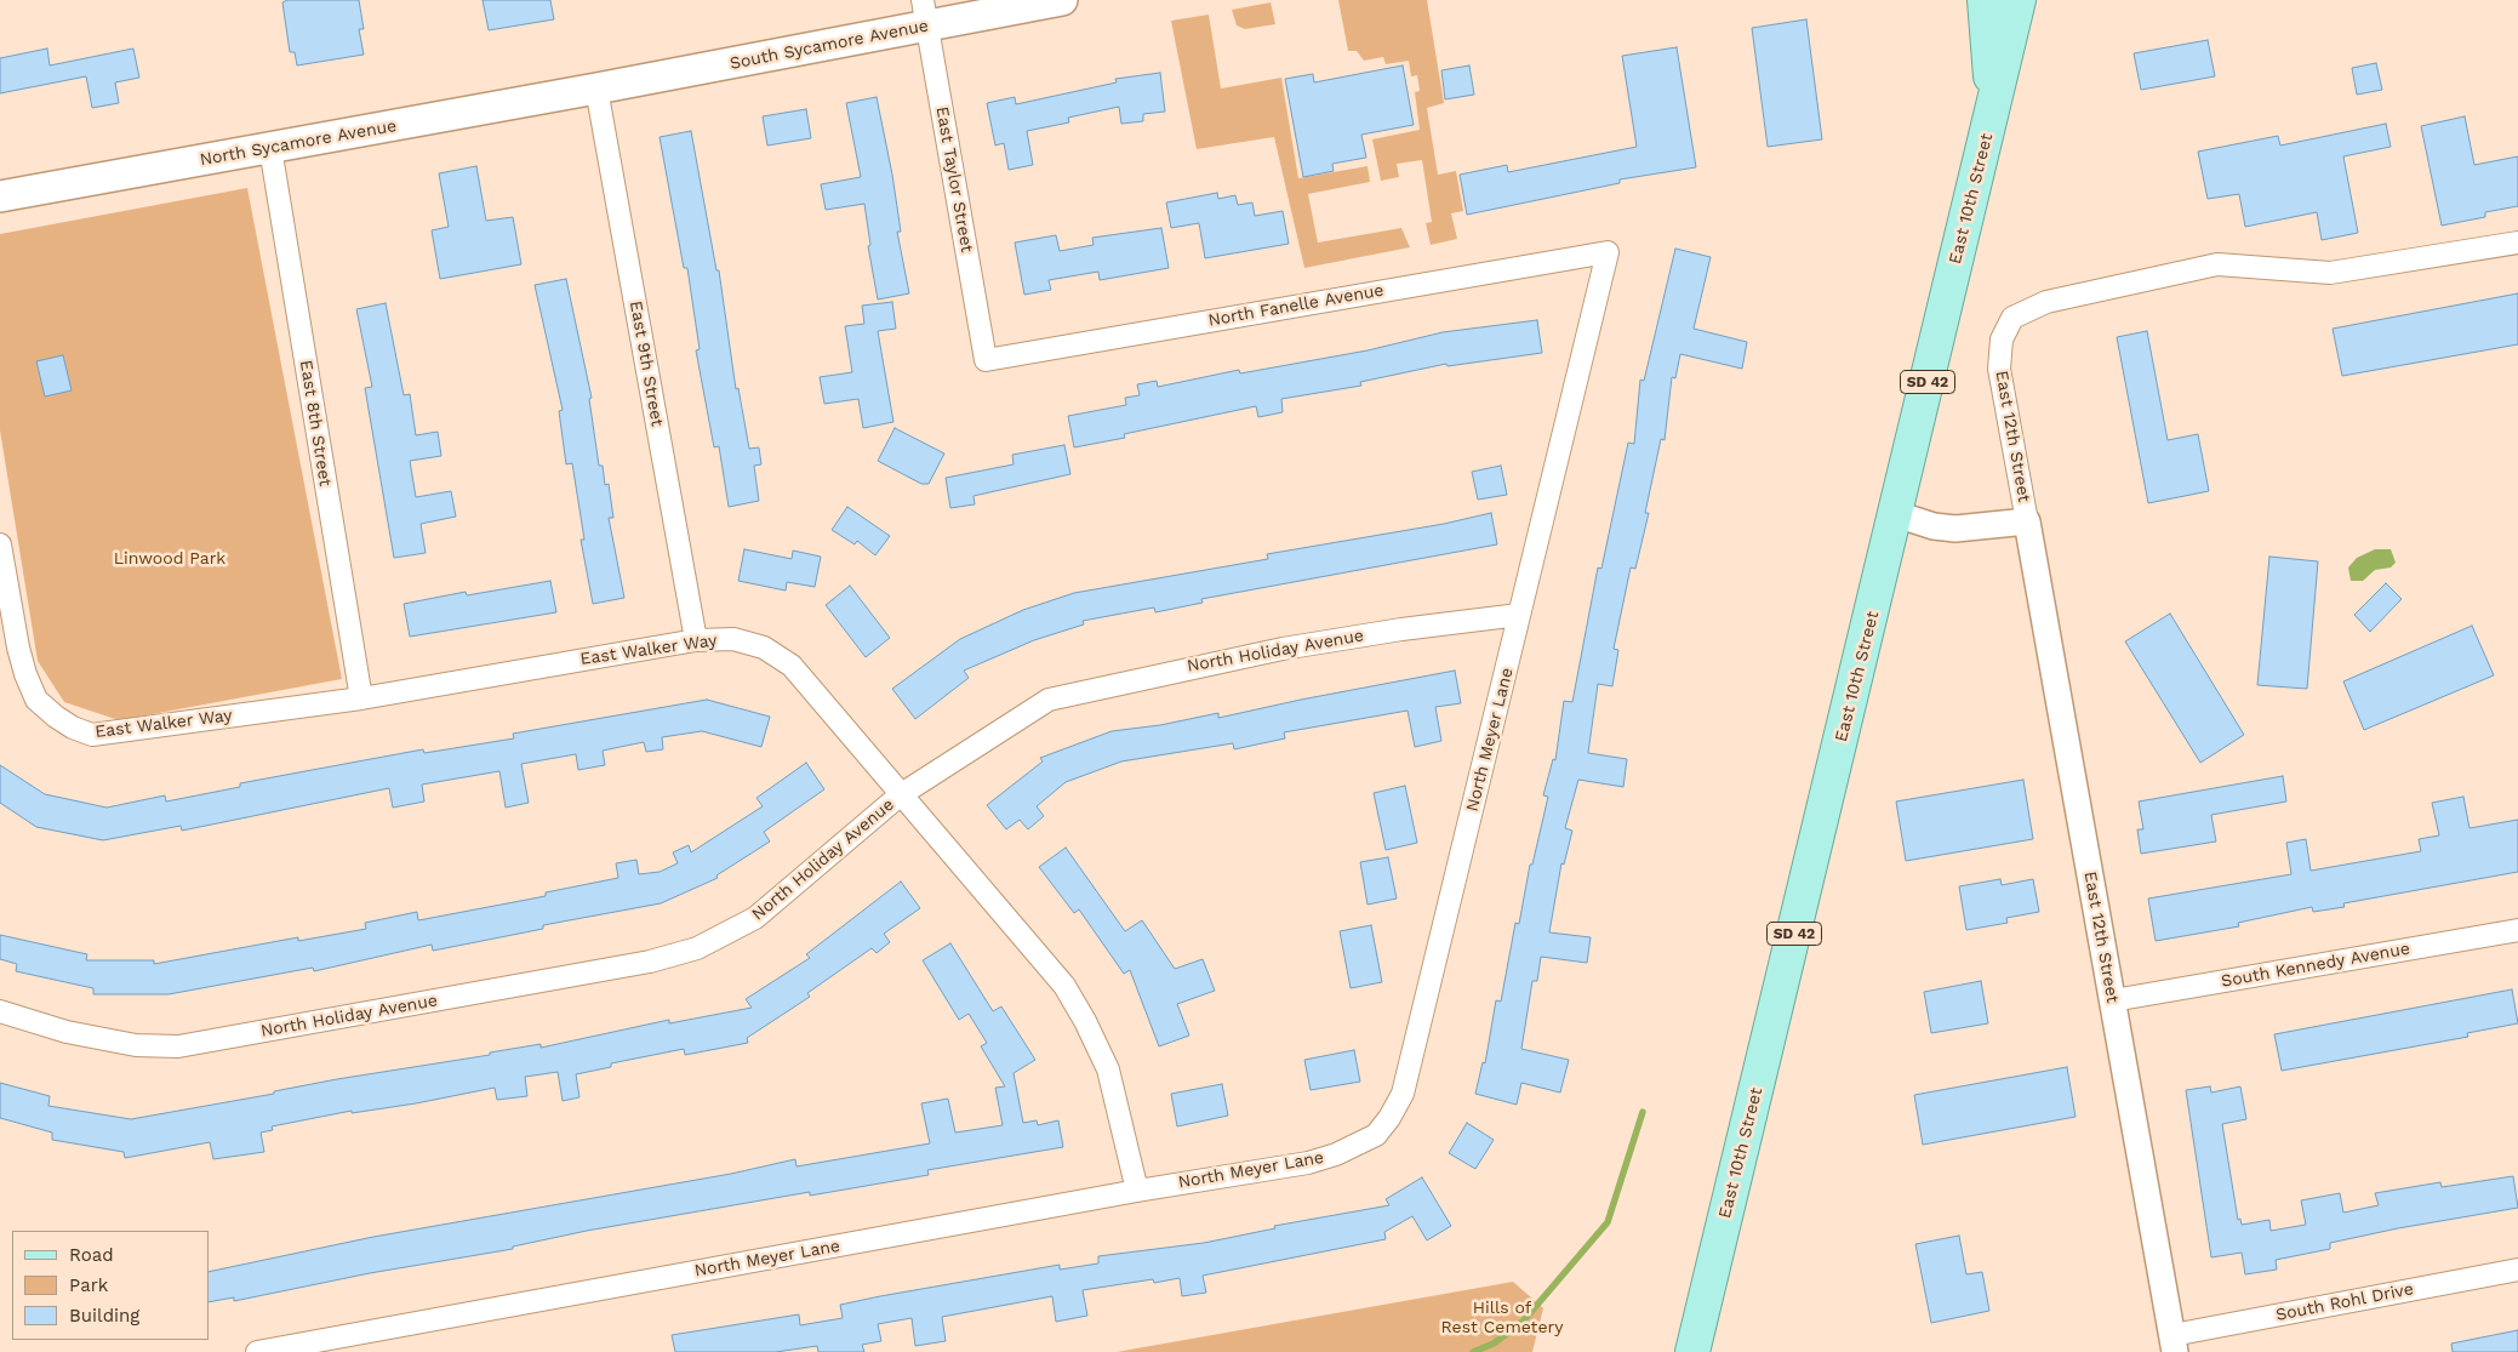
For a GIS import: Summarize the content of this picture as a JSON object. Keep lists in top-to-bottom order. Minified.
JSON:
{"streets":{"main road":["South Sycamore Avenue","North Sycamore Avenue","East 10th Street","SD 42"],"street":["East Taylor Street","North Fanelle Avenue","East 9th Street","East 8th Street","East 12th Street","East Walker Way","North Holiday Avenue","North Meyer Lane","South Kennedy Avenue","South Rohl Drive"]},"crossings":[["South Sycamore Avenue","North Sycamore Avenue"],["South Sycamore Avenue","East Taylor Street"],["South Sycamore Avenue","East 9th Street"],["North Sycamore Avenue","East 9th Street"],["North Sycamore Avenue","East 8th Street"],["East Taylor Street","North Fanelle Avenue"],["East 10th Street","East 12th Street"],["North Fanelle Avenue","North Meyer Lane"],["East 9th Street","East Walker Way"],["East 8th Street","East Walker Way"],["East 12th Street","South Kennedy Avenue"],["East 12th Street","South Rohl Drive"],["East Walker Way","North Holiday Avenue"],["East Walker Way","North Meyer Lane"],["North Holiday Avenue","North Meyer Lane"]],"parks":["Linwood Park","Hills of Rest Cemetery"],"legend":["Road","Park","Building"]}
